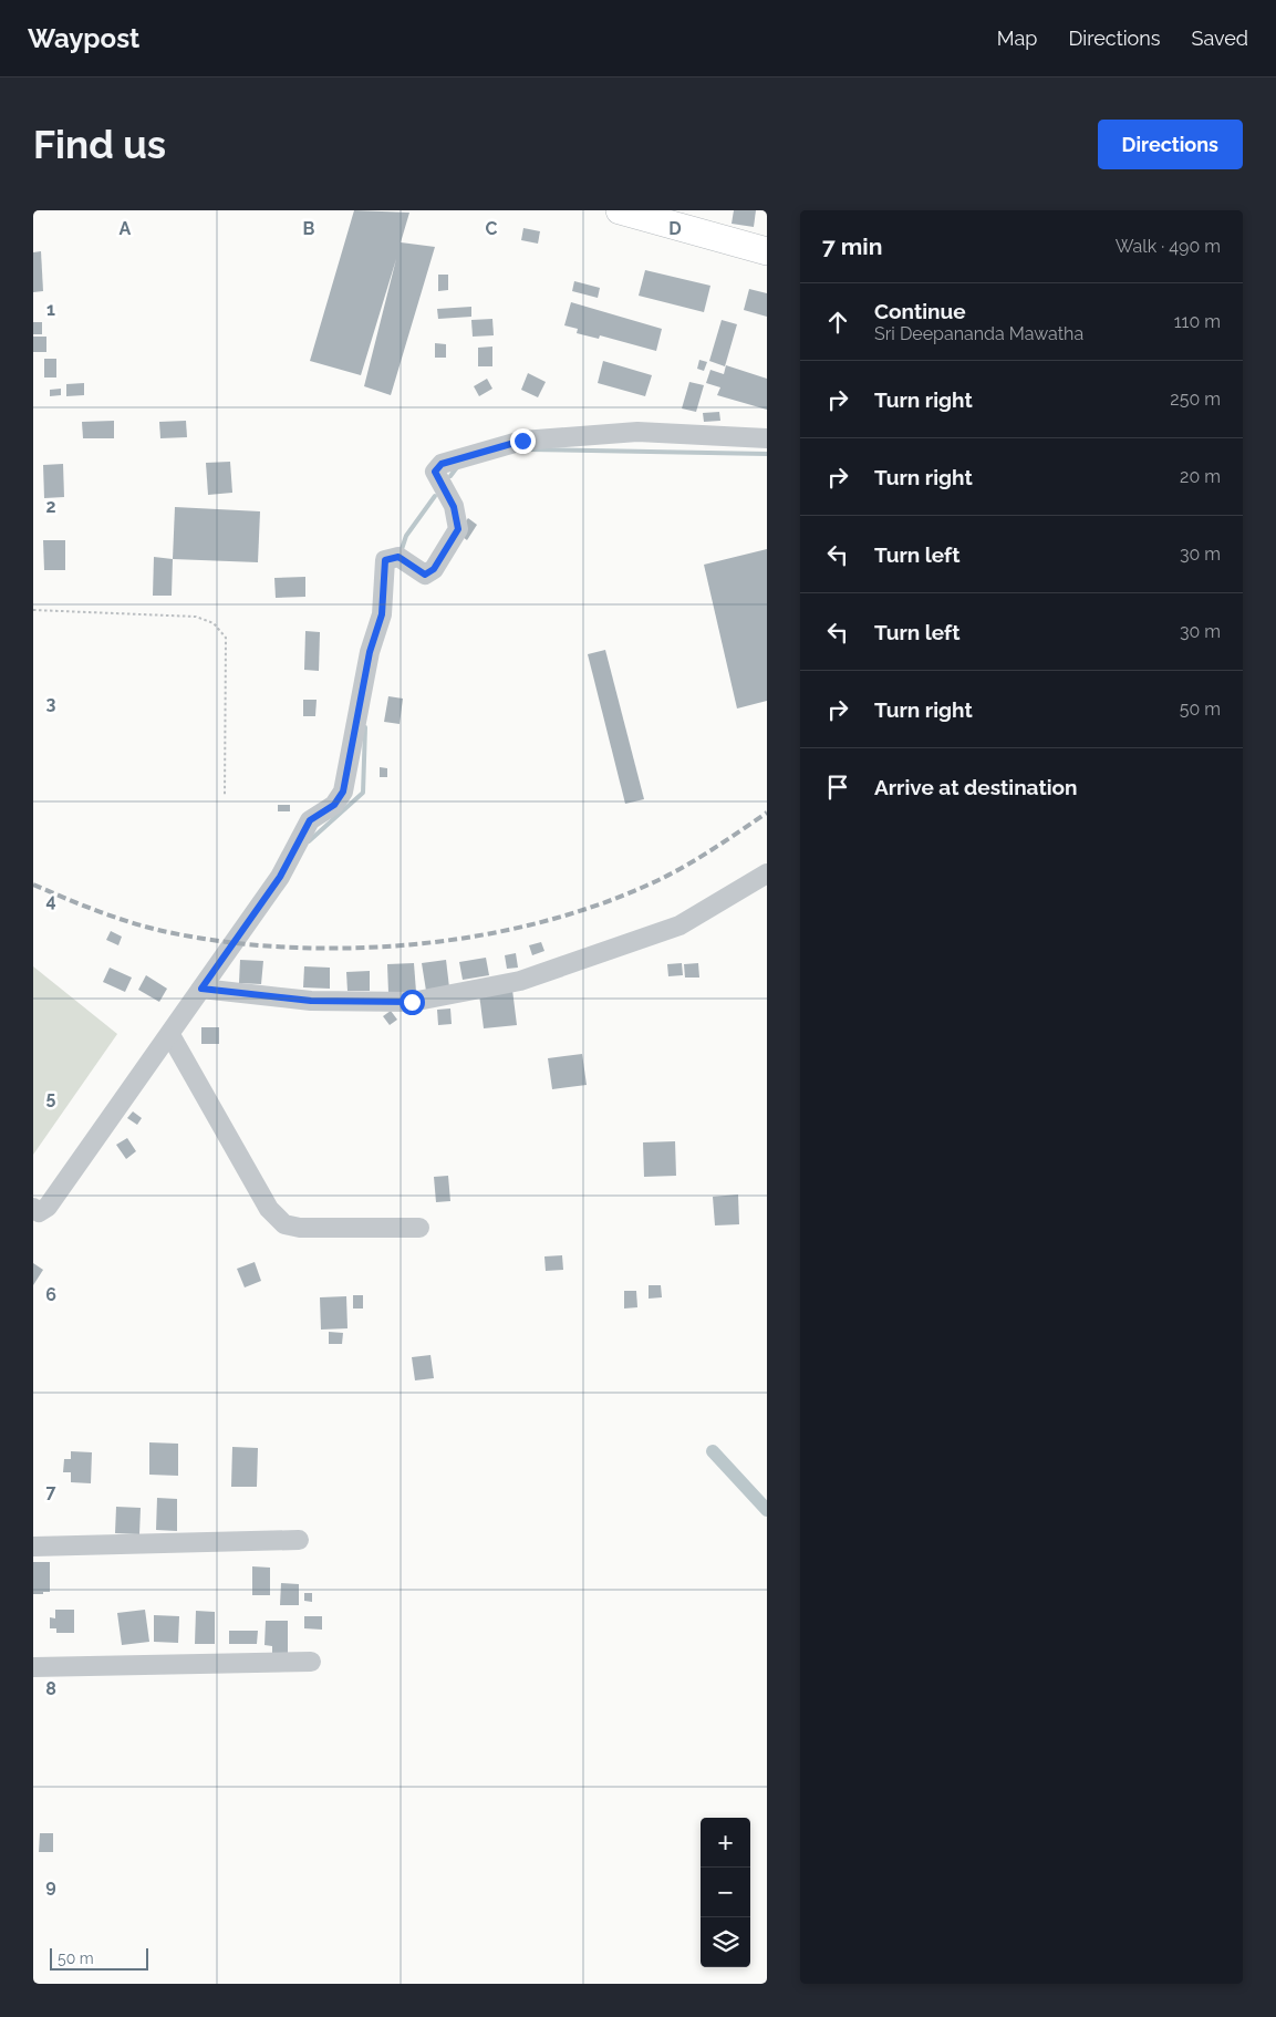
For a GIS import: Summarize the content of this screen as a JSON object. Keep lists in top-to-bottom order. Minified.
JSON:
{"scale_bar":"50 m","page":{"header":"Waypost","nav":["Map","Directions","Saved"],"buttons":"Directions","title":"Find us","heading":["7 min","Walk · 490 m"],"list":[["Continue","Sri Deepananda Mawatha","110 m"],["Turn right","250 m"],["Turn right","20 m"],["Turn left","30 m"],["Turn left","30 m"],["Turn right","50 m"],"Arrive at destination"],"map_buttons":["+","−"],"scale":"50 m"},"grid":{"columns":["A","B","C","D"],"rows":["1","2","3","4","5","6","7","8","9"]}}
